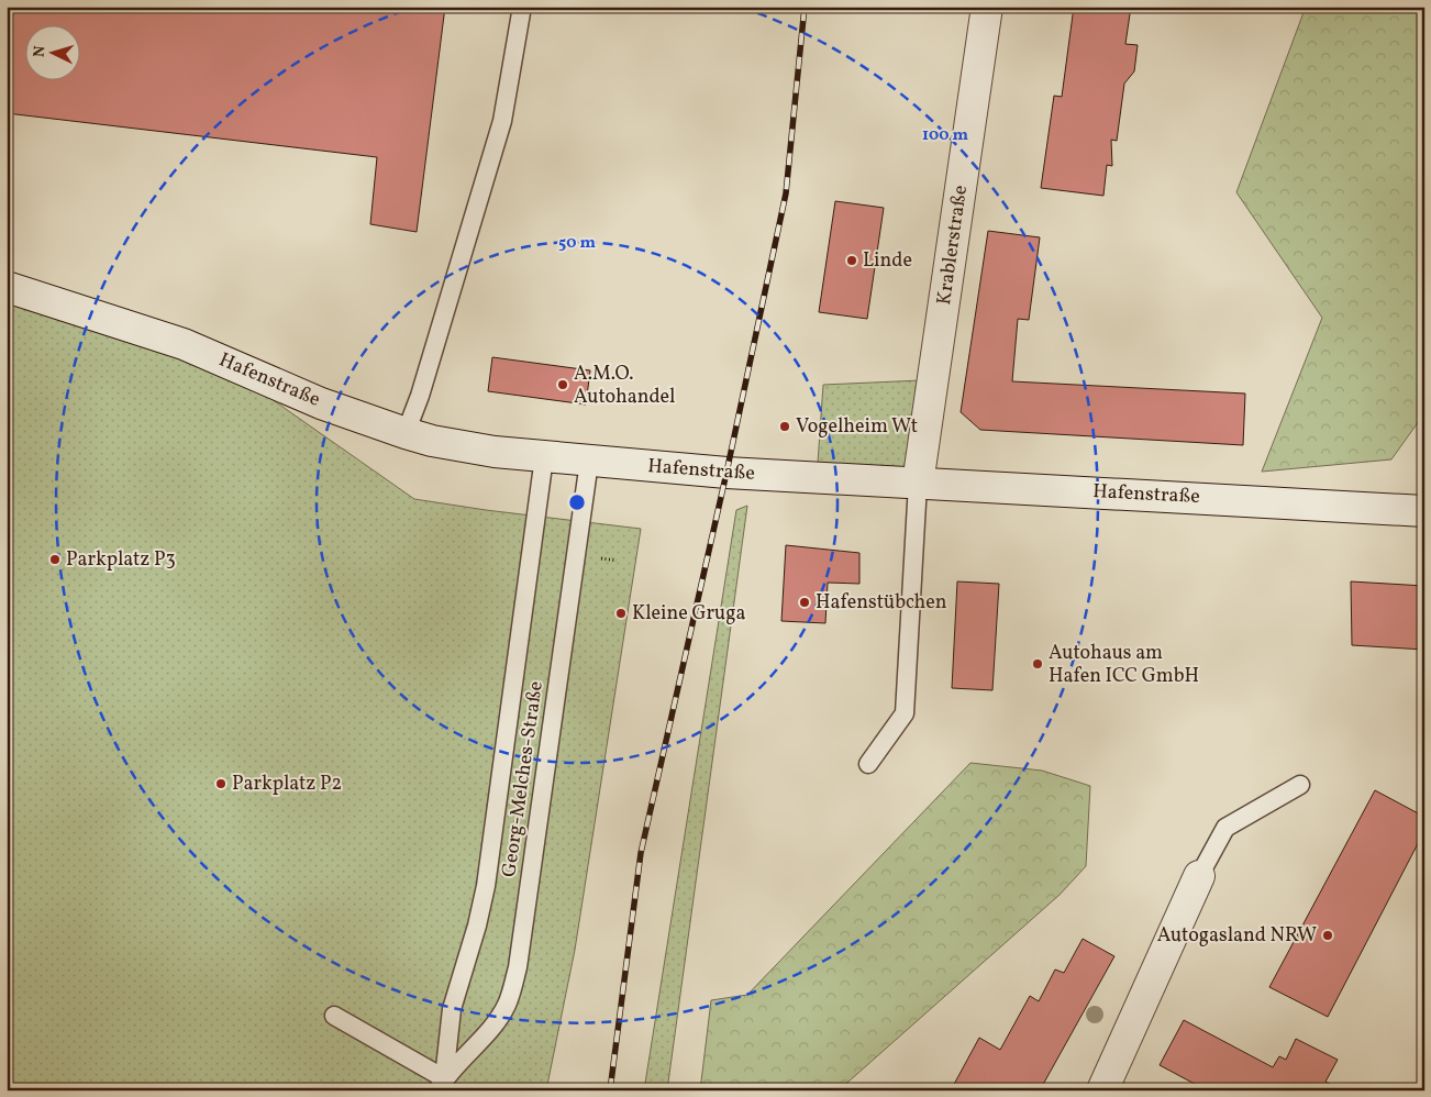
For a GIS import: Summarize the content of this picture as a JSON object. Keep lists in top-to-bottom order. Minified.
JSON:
{"streets":{"main road":["Krablerstraße","Hafenstraße"],"lane":["Georg-Melches-Straße"]},"crossings":[["Krablerstraße","Hafenstraße"],["Hafenstraße","Georg-Melches-Straße"]],"places":["Linde","A.M.O. Autohandel","Vogelheim Wt","Parkplatz P3","Hafenstübchen","Kleine Gruga","Autohaus am Hafen ICC GmbH","Parkplatz P2","Autogasland NRW"],"north":"left","rings":["100 m","50 m"]}
